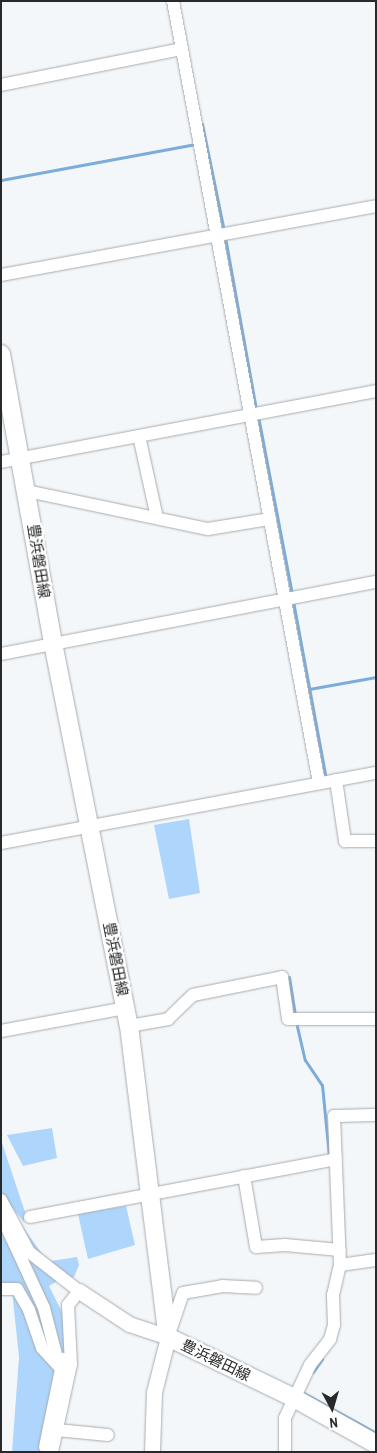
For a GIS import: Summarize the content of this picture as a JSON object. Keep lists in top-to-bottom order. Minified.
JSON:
{"streets":{"main road":["豊浜磐田線"]},"north":"bottom"}
